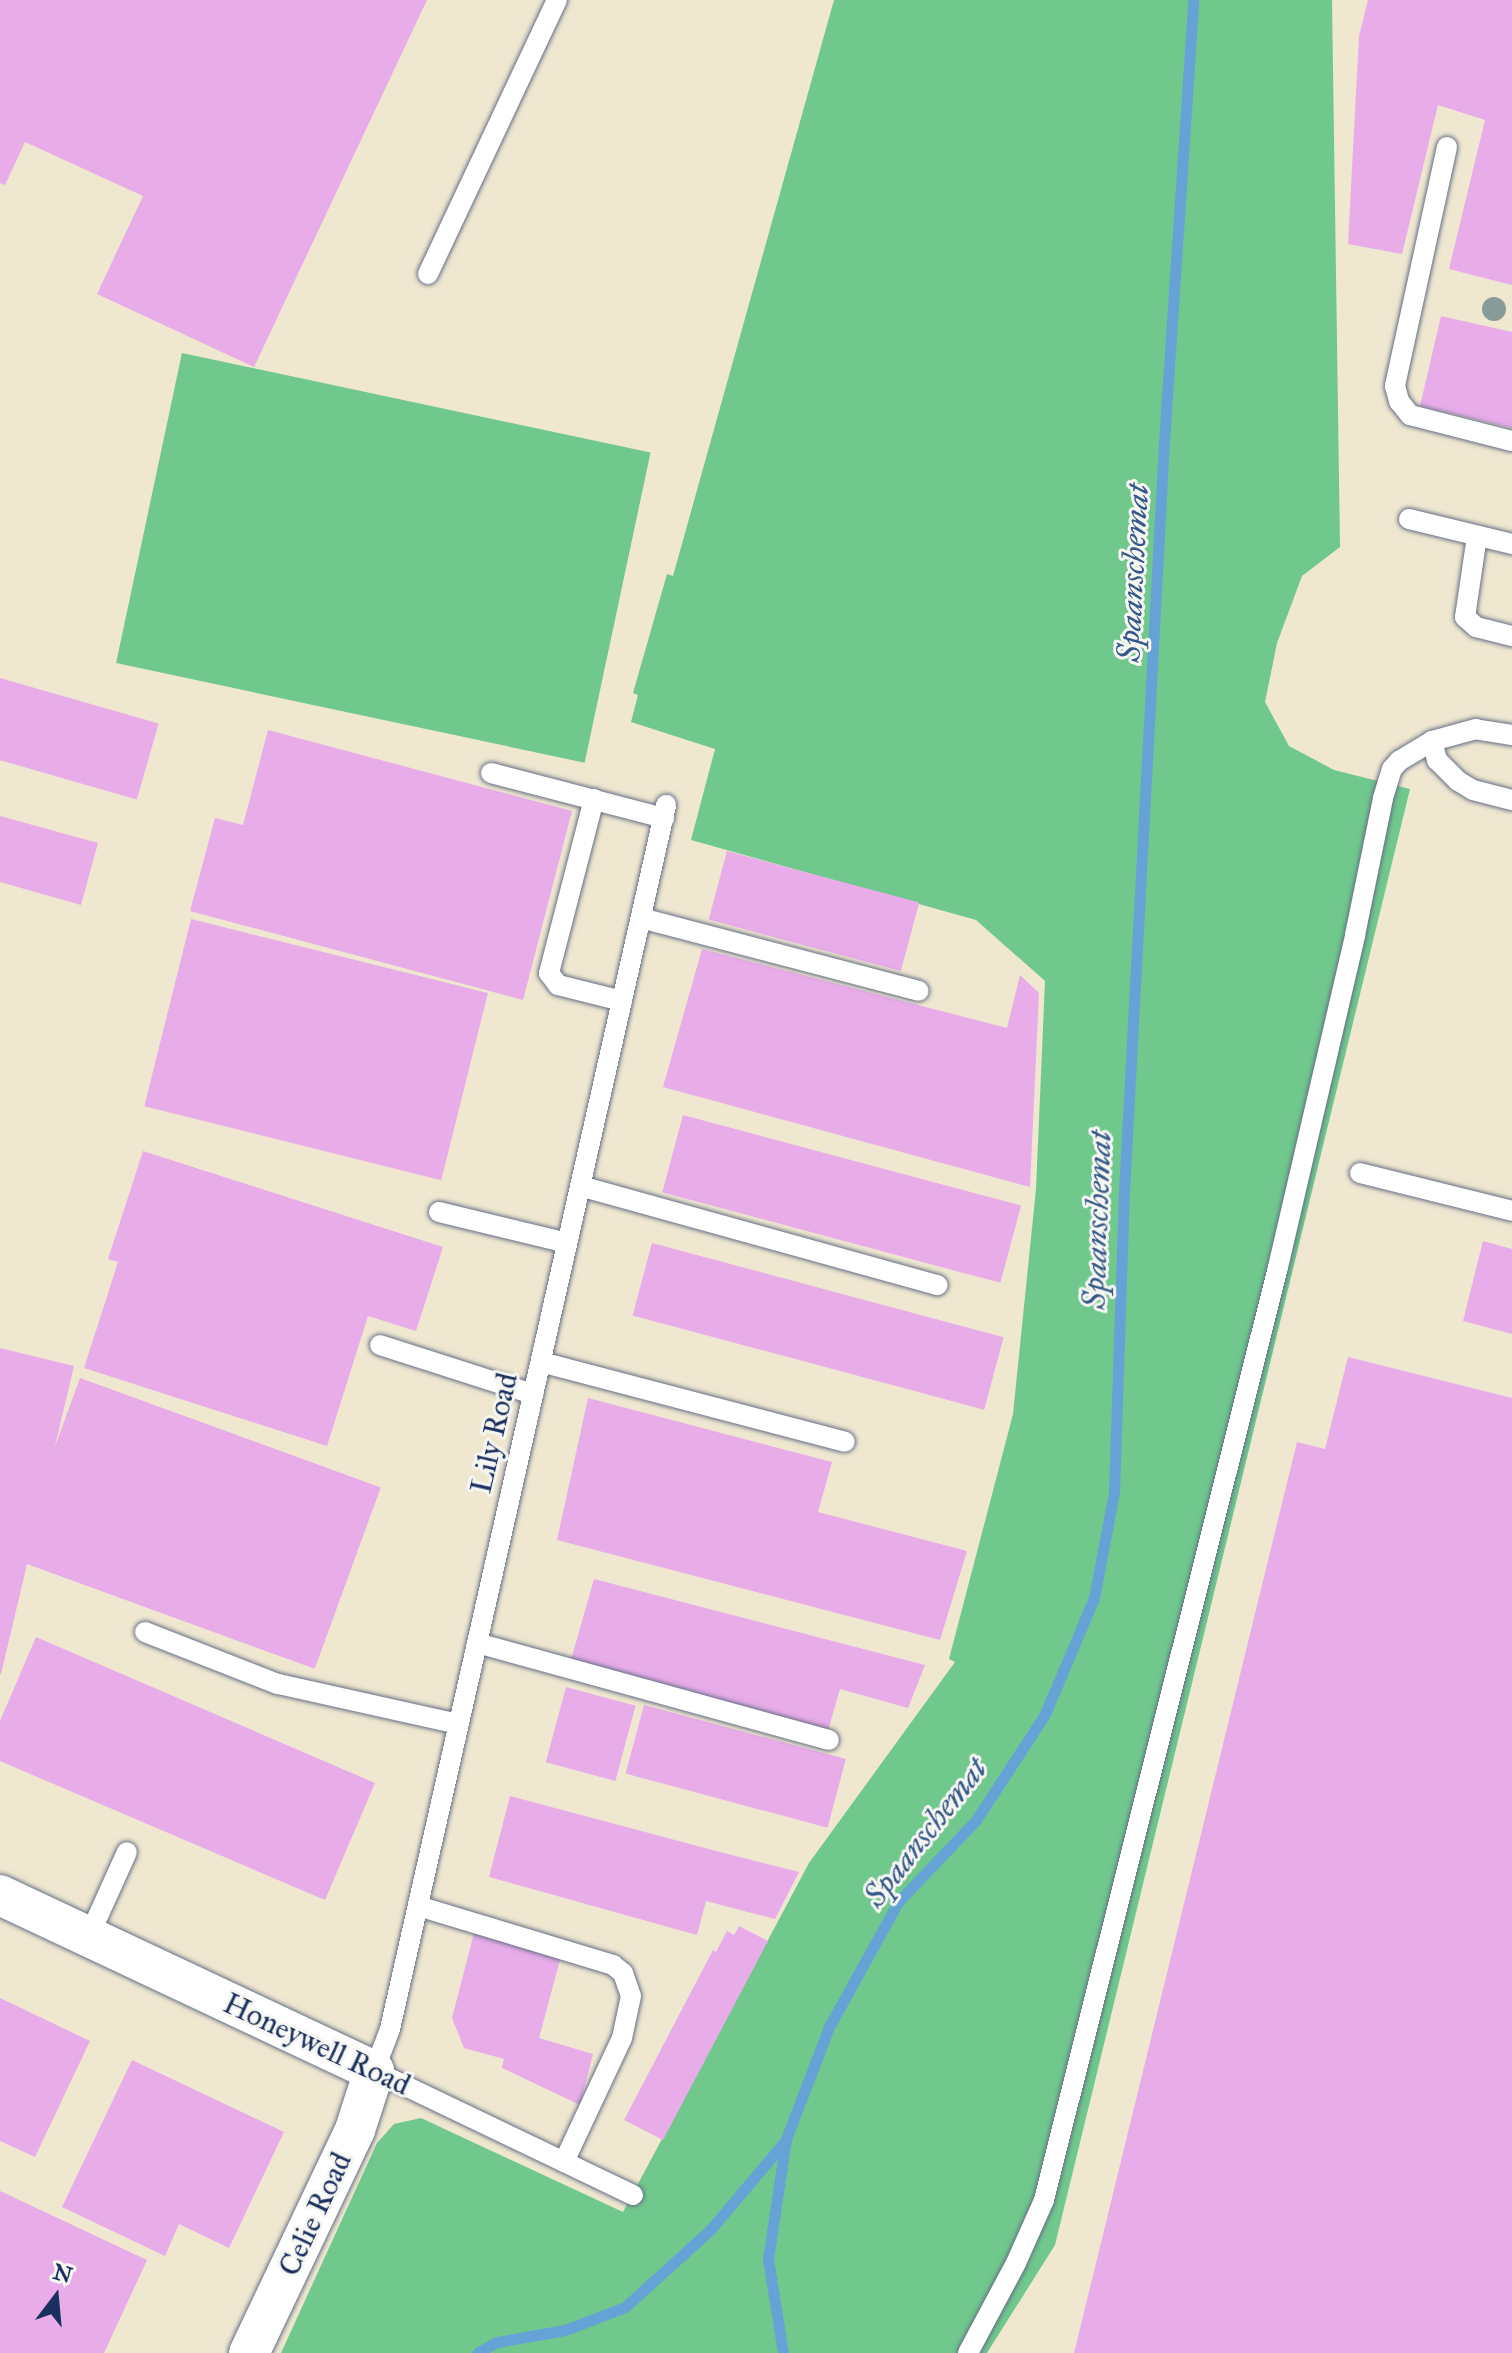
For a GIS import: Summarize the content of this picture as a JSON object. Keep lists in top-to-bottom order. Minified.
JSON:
{"streets":{"street":["Honeywell Road","Celie Road"],"lane":["Lily Road"]},"crossings":[["Lily Road","Honeywell Road"],["Lily Road","Celie Road"],["Honeywell Road","Celie Road"]],"water":["Spaanschemat"],"north":"top"}
